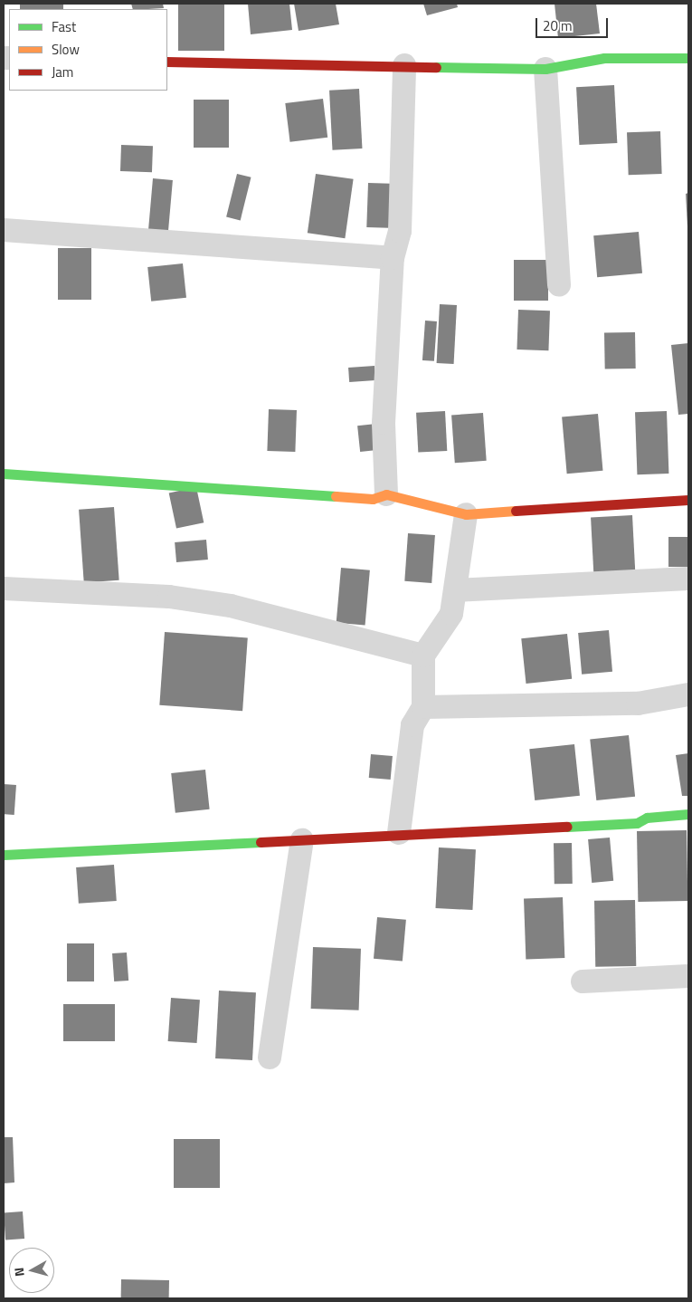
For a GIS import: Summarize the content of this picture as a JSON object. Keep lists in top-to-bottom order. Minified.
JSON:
{"legend":["Fast","Slow","Jam"],"scale_bar":"20 m","north":"left"}
